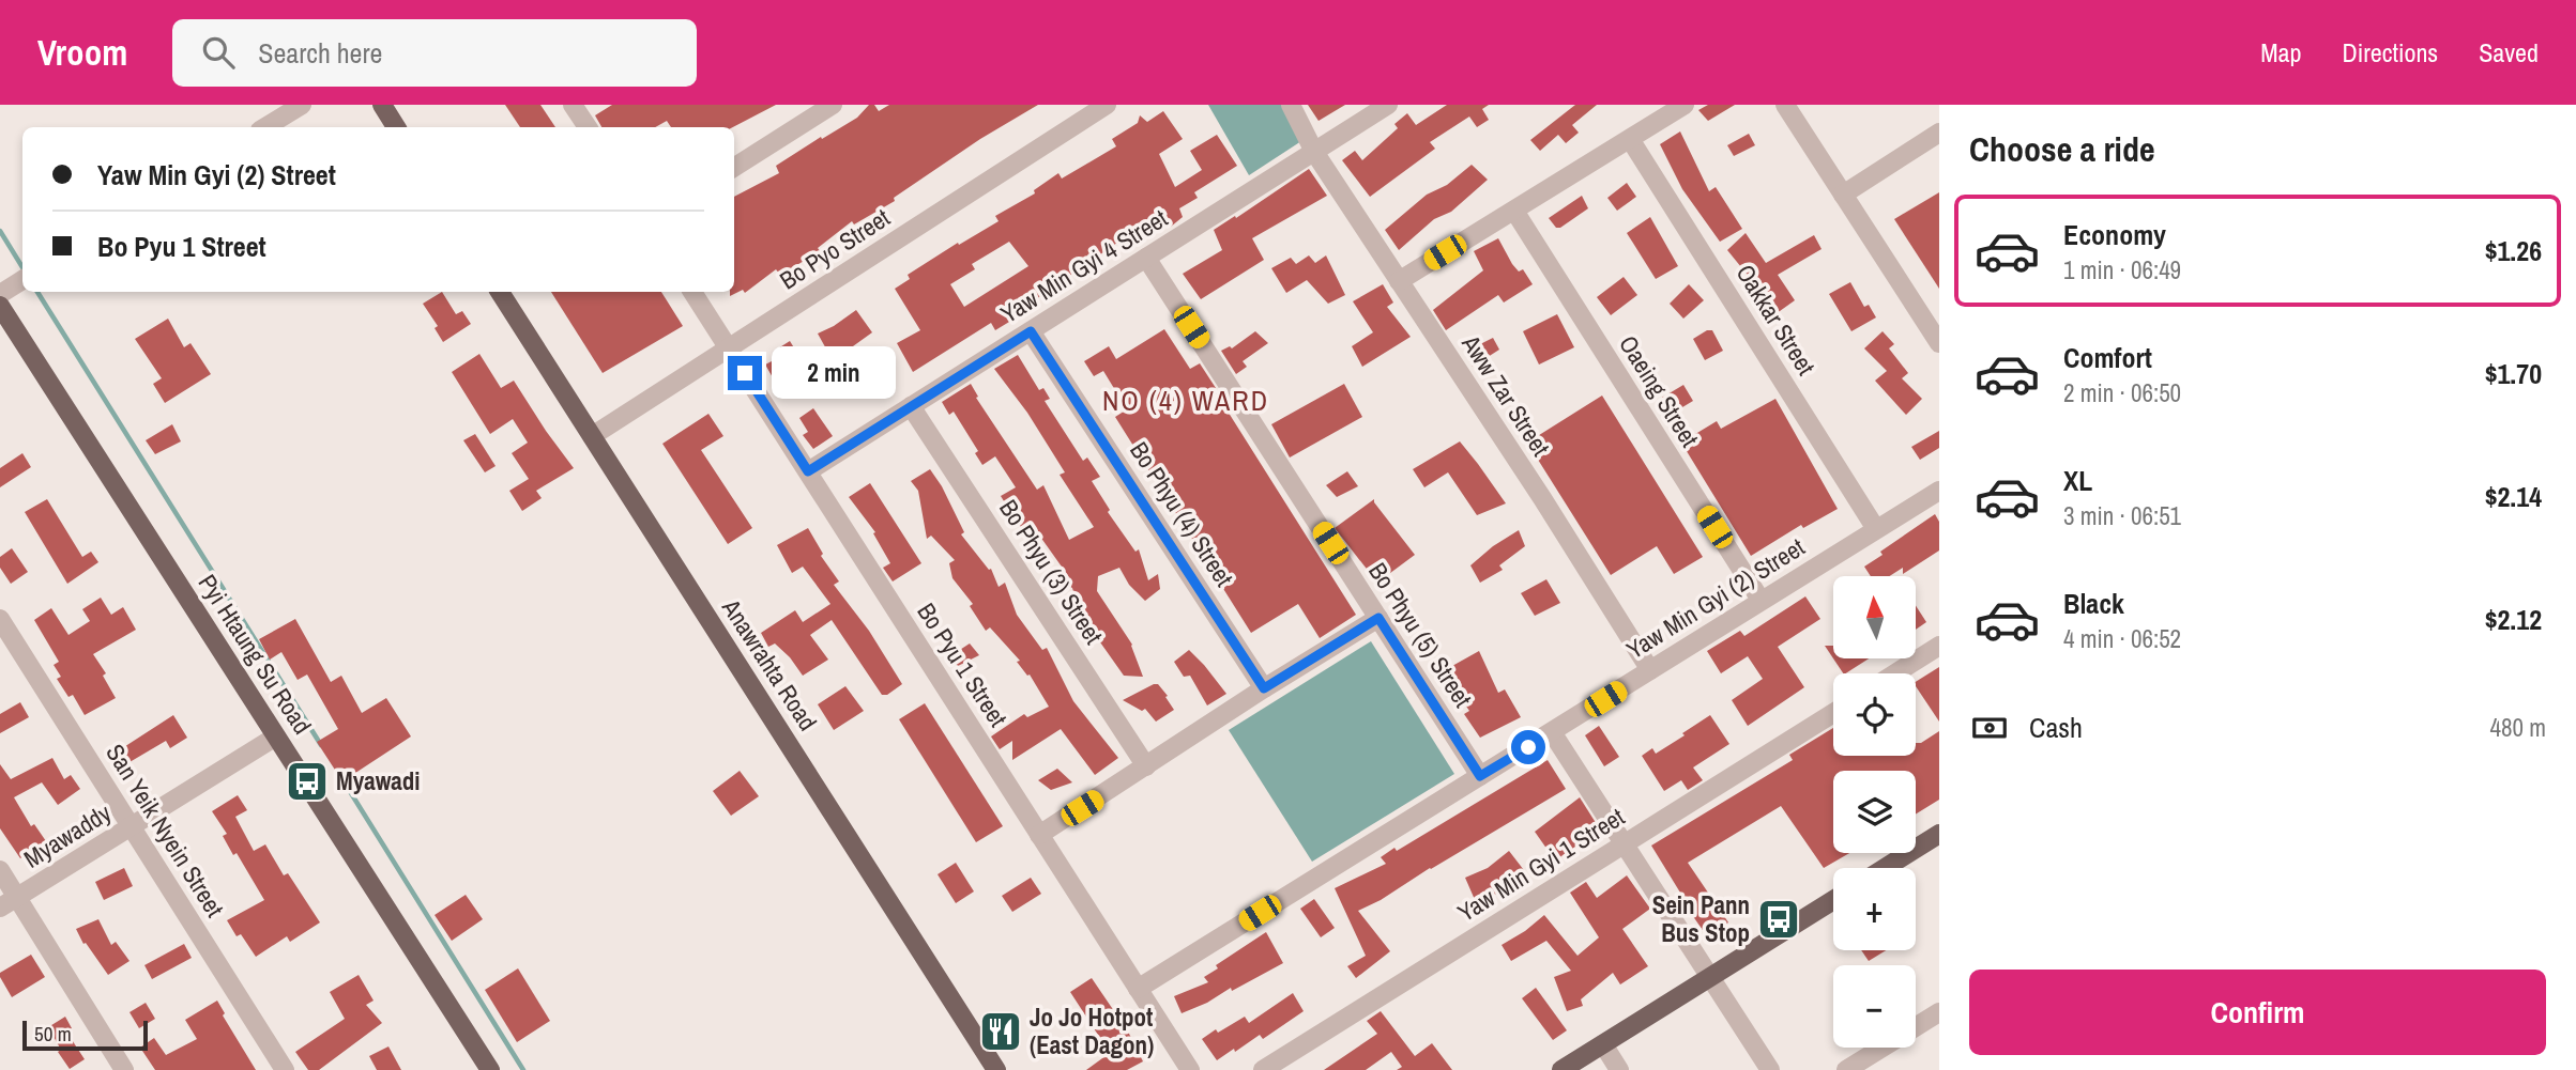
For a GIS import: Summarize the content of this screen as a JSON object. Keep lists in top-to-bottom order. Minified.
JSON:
{"streets":{"main road":["Pyi Htaung Su Road","Anawrahta Road"],"street":["Bo Pyo Street","Yaw Min Gyi 4 Street","Oakkar Street","Oaeing Street","Aww Zar Street","Bo Phyu (4) Street","Bo Phyu (3) Street","Yaw Min Gyi (2) Street","Bo Phyu (5) Street","Bo Pyu 1 Street","San Yeik Nyein Street","Myawaddy","Yaw Min Gyi 1 Street"]},"crossings":[["Bo Pyo Street","Anawrahta Road"],["Bo Pyo Street","Bo Pyu 1 Street"],["Yaw Min Gyi 4 Street","Aww Zar Street"],["Yaw Min Gyi 4 Street","Bo Phyu (4) Street"],["Yaw Min Gyi 4 Street","Bo Phyu (3) Street"],["Yaw Min Gyi 4 Street","Bo Phyu (5) Street"],["Yaw Min Gyi 4 Street","Bo Pyu 1 Street"],["Oakkar Street","Yaw Min Gyi (2) Street"],["Oaeing Street","Yaw Min Gyi (2) Street"],["Aww Zar Street","Yaw Min Gyi (2) Street"],["Yaw Min Gyi (2) Street","Bo Phyu (5) Street"],["Yaw Min Gyi (2) Street","Bo Pyu 1 Street"],["Pyi Htaung Su Road","Myawaddy"],["San Yeik Nyein Street","Myawaddy"]],"districts":["NO (4) WARD"],"places":{"bus stop":["Myawadi","Sein Pann Bus Stop"],"restaurant":["Jo Jo Hotpot (East Dagon)"]},"scale_bar":"50 m","north":"top","page":{"header":"Vroom","search":"Search here","nav":["Map","Directions","Saved"],"heading":"Choose a ride","banner":["Yaw Min Gyi (2) Street","Bo Pyu 1 Street"],"list":[{"name":"Economy","note":"1 min · 06:49","value":"$1.26"},{"name":"Comfort","note":"2 min · 06:50","value":"$1.70"},{"name":"XL","note":"3 min · 06:51","value":"$2.14"},{"name":"Black","note":"4 min · 06:52","value":"$2.12"}],"bubble":"2 min","map_buttons":["+","−"],"pay":["Cash","480 m"],"buttons":"Confirm","scale":"50 m"}}
